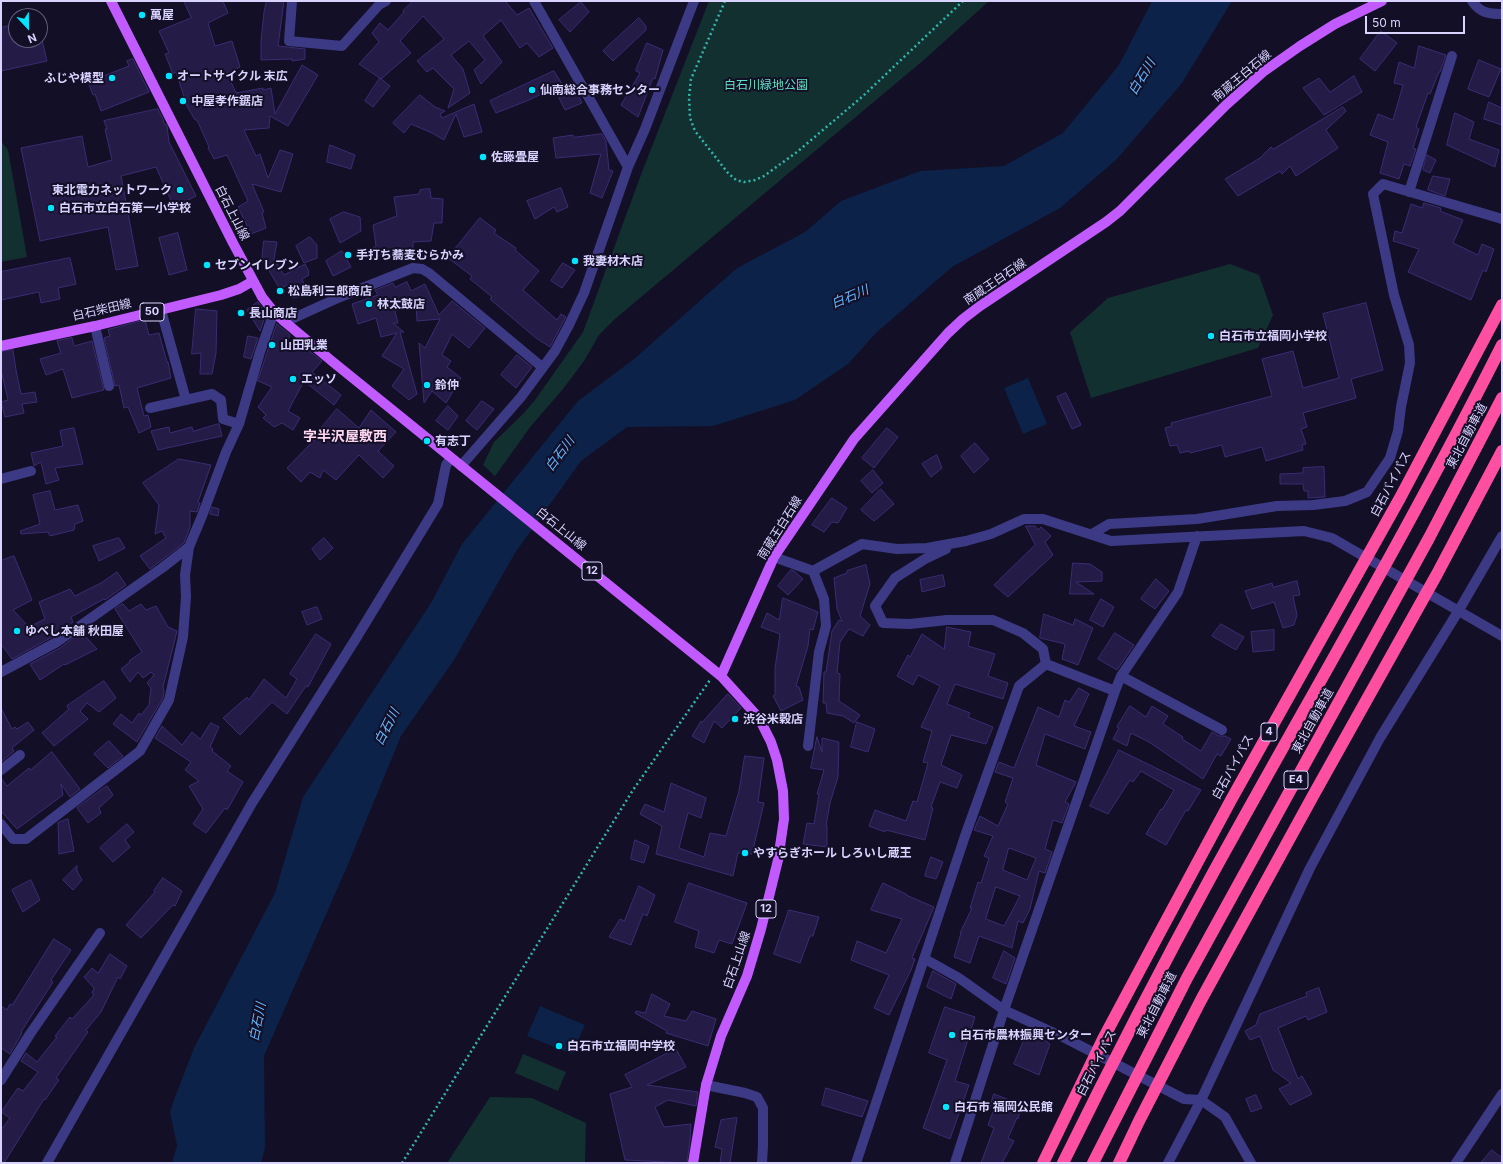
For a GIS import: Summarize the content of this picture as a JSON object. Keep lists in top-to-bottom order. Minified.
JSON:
{"streets":{"highway":["東北自動車道","白石バイパス","4","E4"],"main road":["南蔵王白石線","白石上山線","白石柴田線","50","12"]},"crossings":[["南蔵王白石線","白石上山線"],["白石上山線","白石柴田線"]],"districts":["字半沢屋敷西"],"water":["白石川"],"parks":["白石川緑地公園"],"places":["萬屋","オートサイクル 末広","ふじや模型","仙南総合事務センター","中屋孝作鋸店","佐藤畳屋","東北電力ネットワーク","白石市立白石第一小学校","手打ち蕎麦むらかみ","我妻材木店","セブンイレブン","松島利三郎商店","林太鼓店","長山商店","白石市立福岡小学校","山田乳業","エッソ","鈴仲","有志丁","ゆべし本舗 秋田屋","渋谷米穀店","やすらぎホール しろいし蔵王","白石市農林振興センター","白石市立福岡中学校","白石市 福岡公民館"],"scale_bar":"50 m","north":"bottom"}
